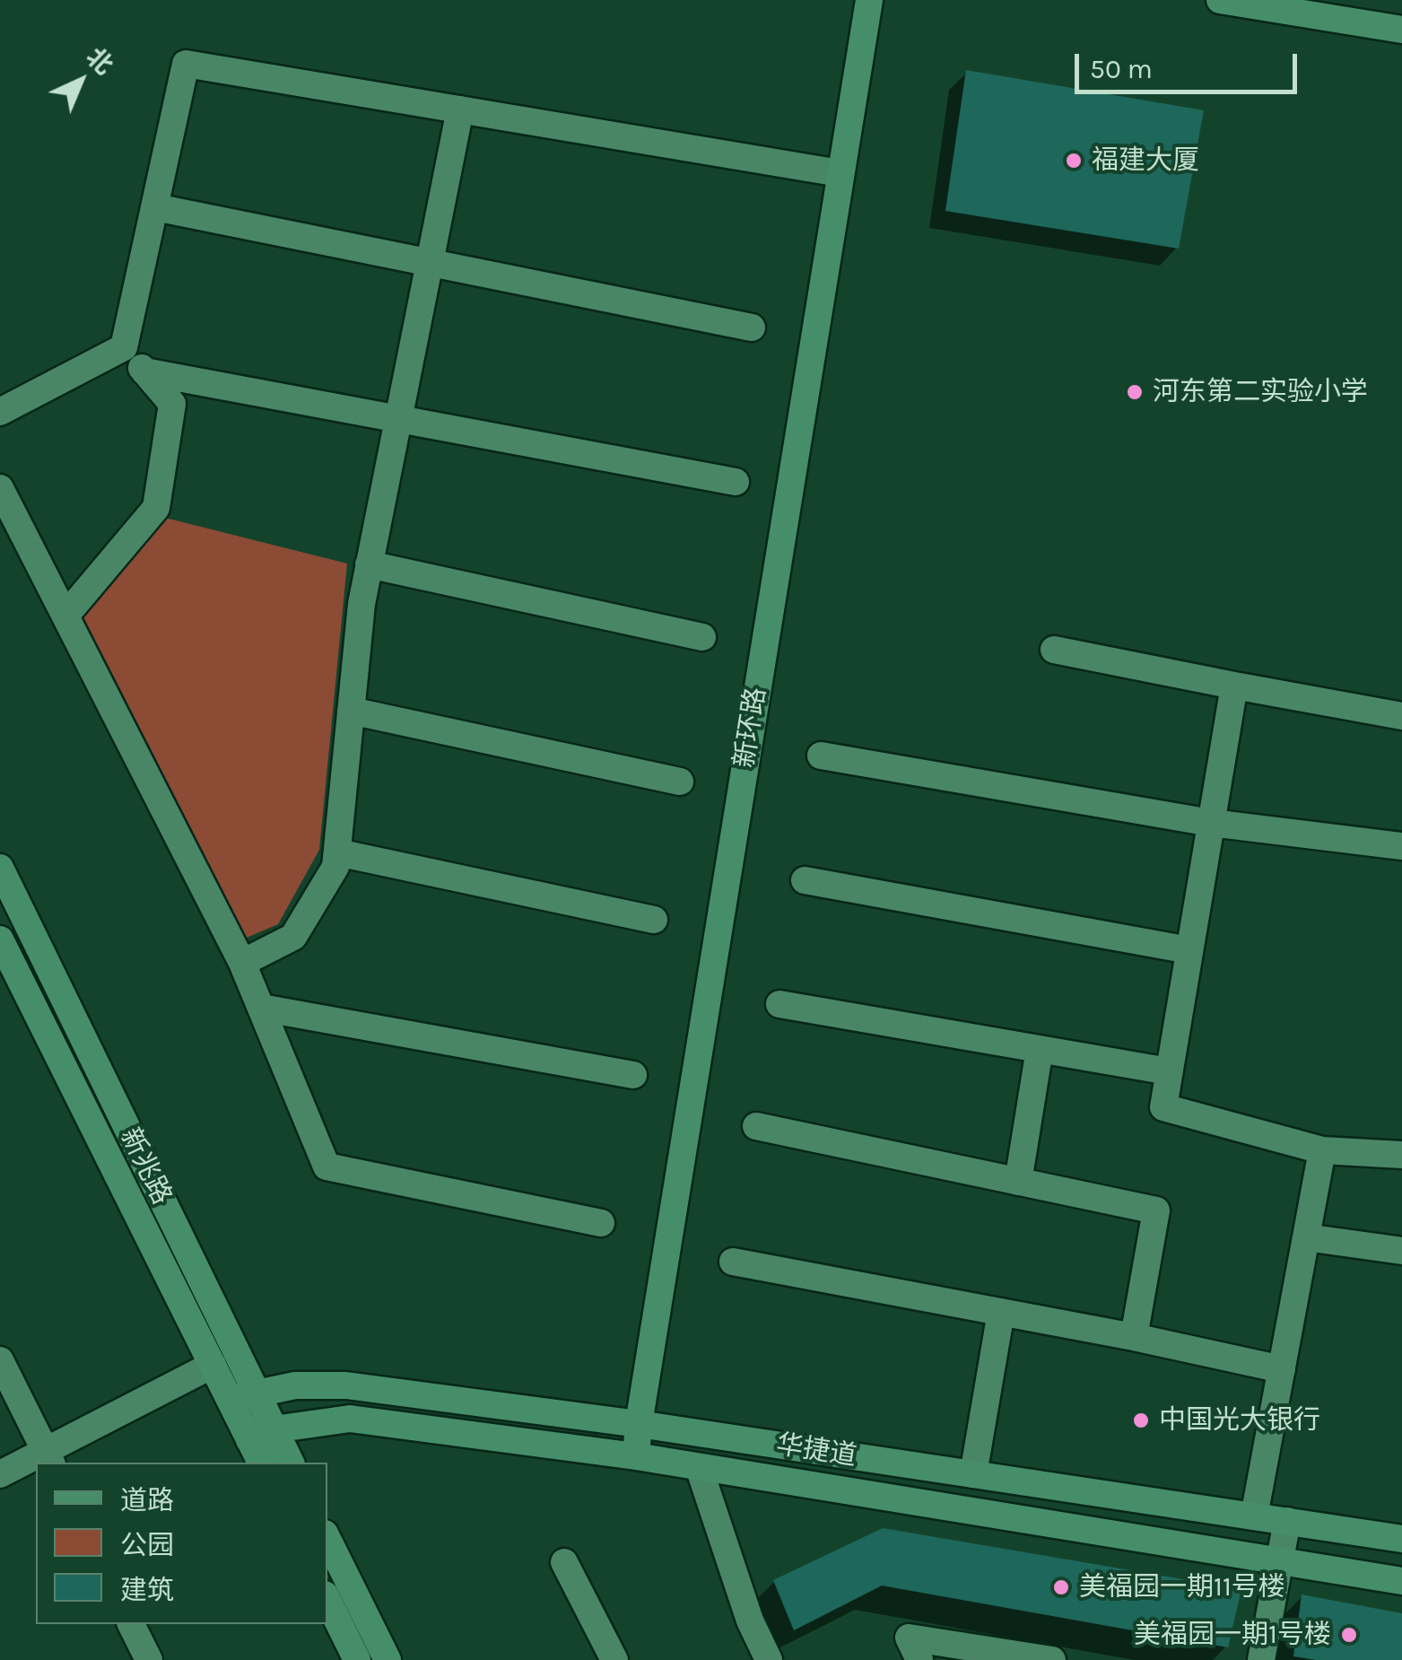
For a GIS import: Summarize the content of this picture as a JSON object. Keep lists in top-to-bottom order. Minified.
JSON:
{"streets":{"street":["新环路","新兆路","华捷道"]},"crossings":[["新环路","华捷道"],["新兆路","华捷道"]],"places":["福建大厦","河东第二实验小学","中国光大银行","美福园一期11号楼","美福园一期1号楼"],"legend":["道路","公园","建筑"],"scale_bar":"50 m","north":"top right"}
